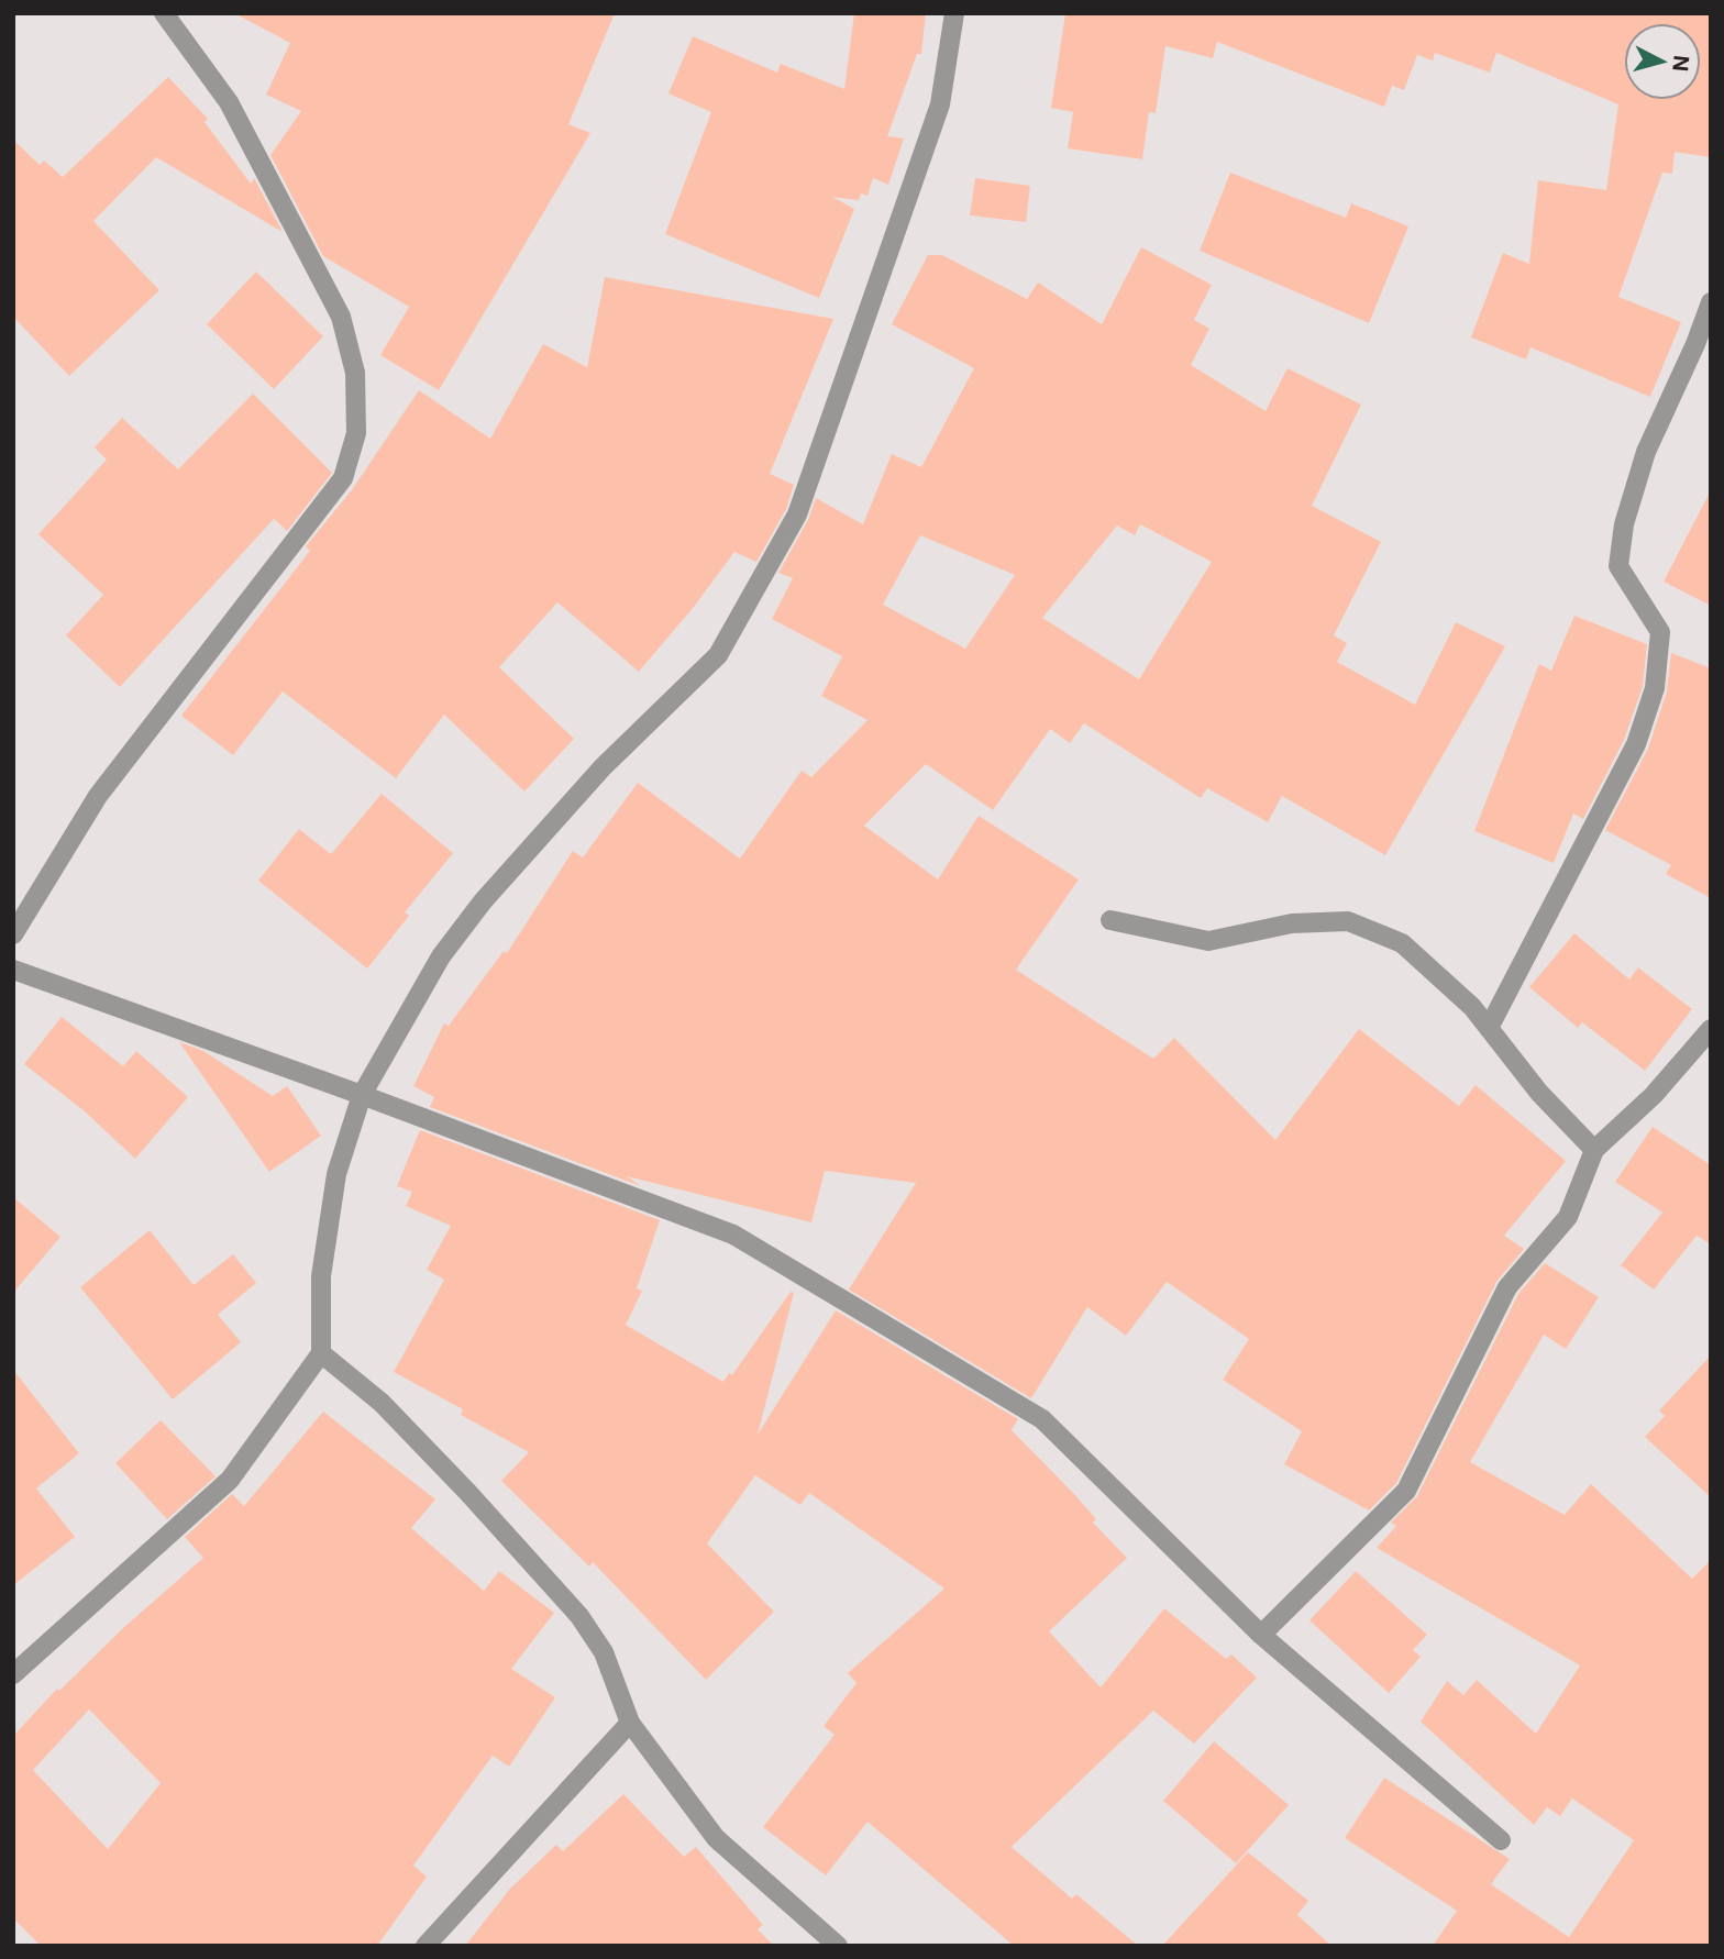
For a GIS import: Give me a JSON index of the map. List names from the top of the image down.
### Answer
{
  "north": "right"
}
